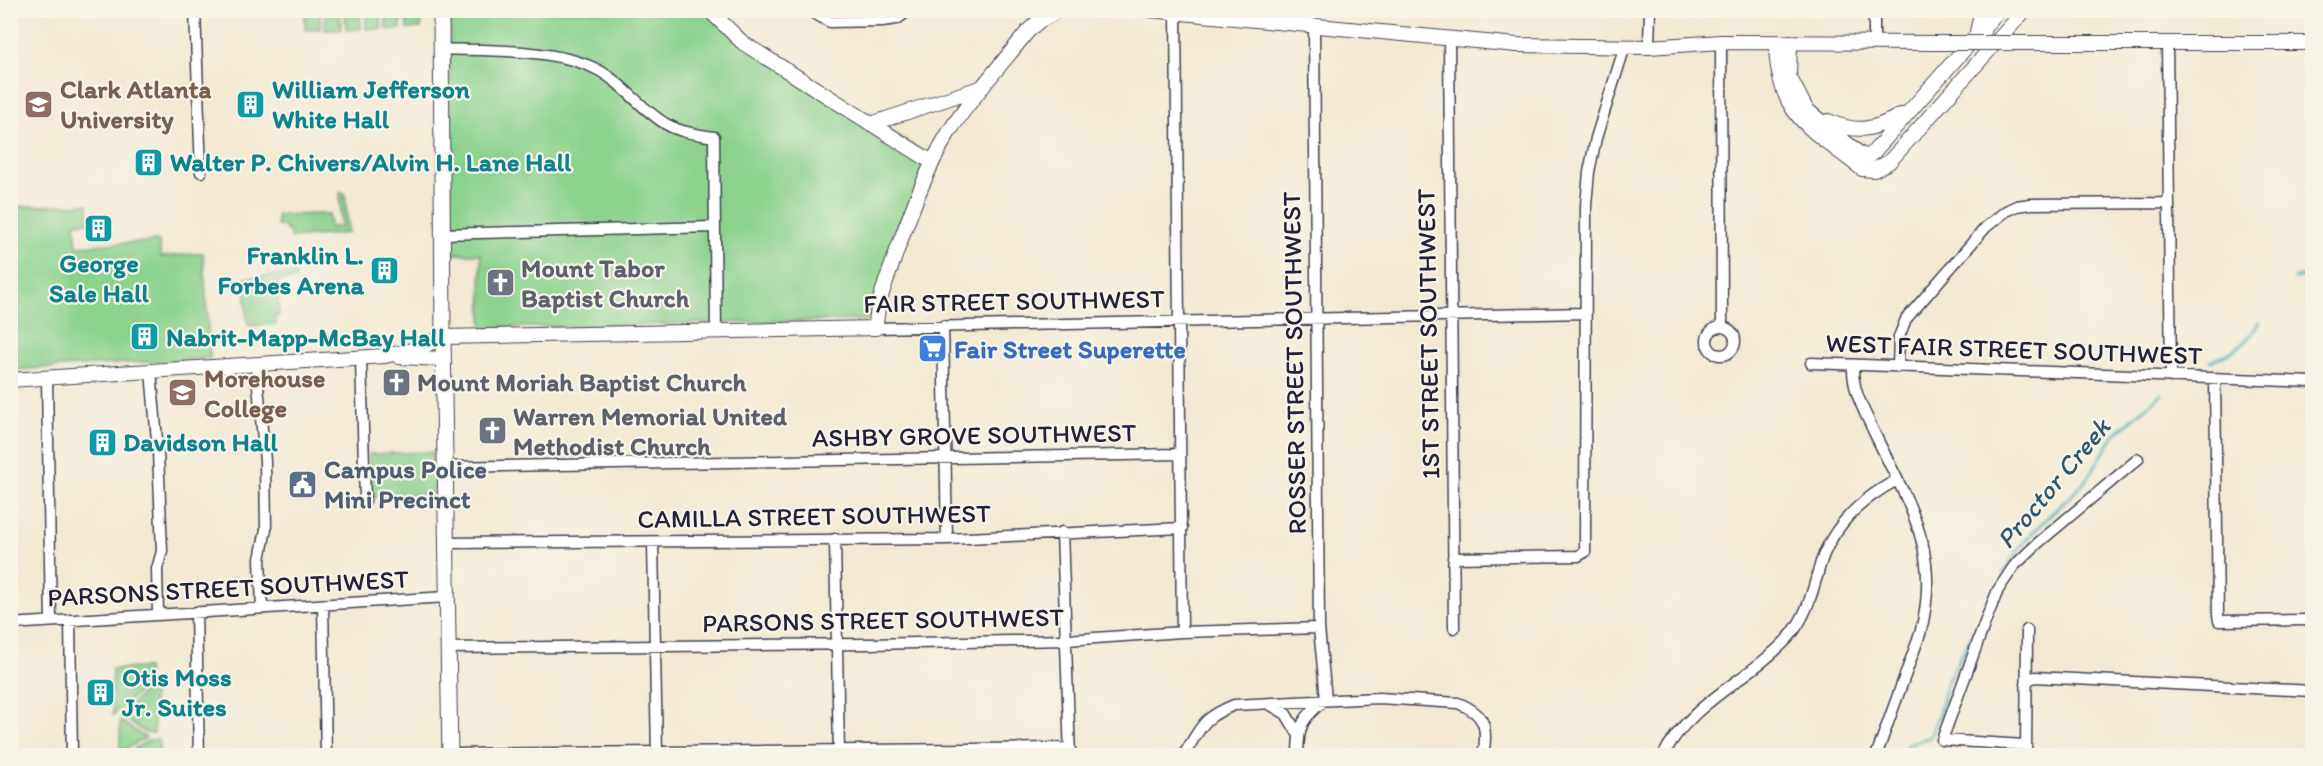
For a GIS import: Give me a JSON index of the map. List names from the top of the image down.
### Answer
{
  "streets": {
    "street": [
      "FAIR STREET SOUTHWEST",
      "1ST STREET SOUTHWEST",
      "WEST FAIR STREET SOUTHWEST",
      "ROSSER STREET SOUTHWEST",
      "ASHBY GROVE SOUTHWEST",
      "CAMILLA STREET SOUTHWEST",
      "PARSONS STREET SOUTHWEST"
    ]
  },
  "crossings": [
    ["FAIR STREET SOUTHWEST", "1ST STREET SOUTHWEST"],
    ["FAIR STREET SOUTHWEST", "ROSSER STREET SOUTHWEST"],
    ["ROSSER STREET SOUTHWEST", "PARSONS STREET SOUTHWEST"]
  ],
  "water": ["Proctor Creek"],
  "places": {
    "school or university": ["Clark Atlanta University", "Morehouse College"],
    "building": [
      "William Jefferson White Hall",
      "Walter P. Chivers/Alvin H. Lane Hall",
      "George Sale Hall",
      "Franklin L. Forbes Arena",
      "Nabrit-Mapp-McBay Hall",
      "Davidson Hall",
      "Otis Moss Jr. Suites"
    ],
    "church": ["Mount Tabor Baptist Church", "Mount Moriah Baptist Church", "Warren Memorial United Methodist Church"],
    "supermarket": ["Fair Street Superette"],
    "public building": ["Campus Police Mini Precinct"]
  }
}
